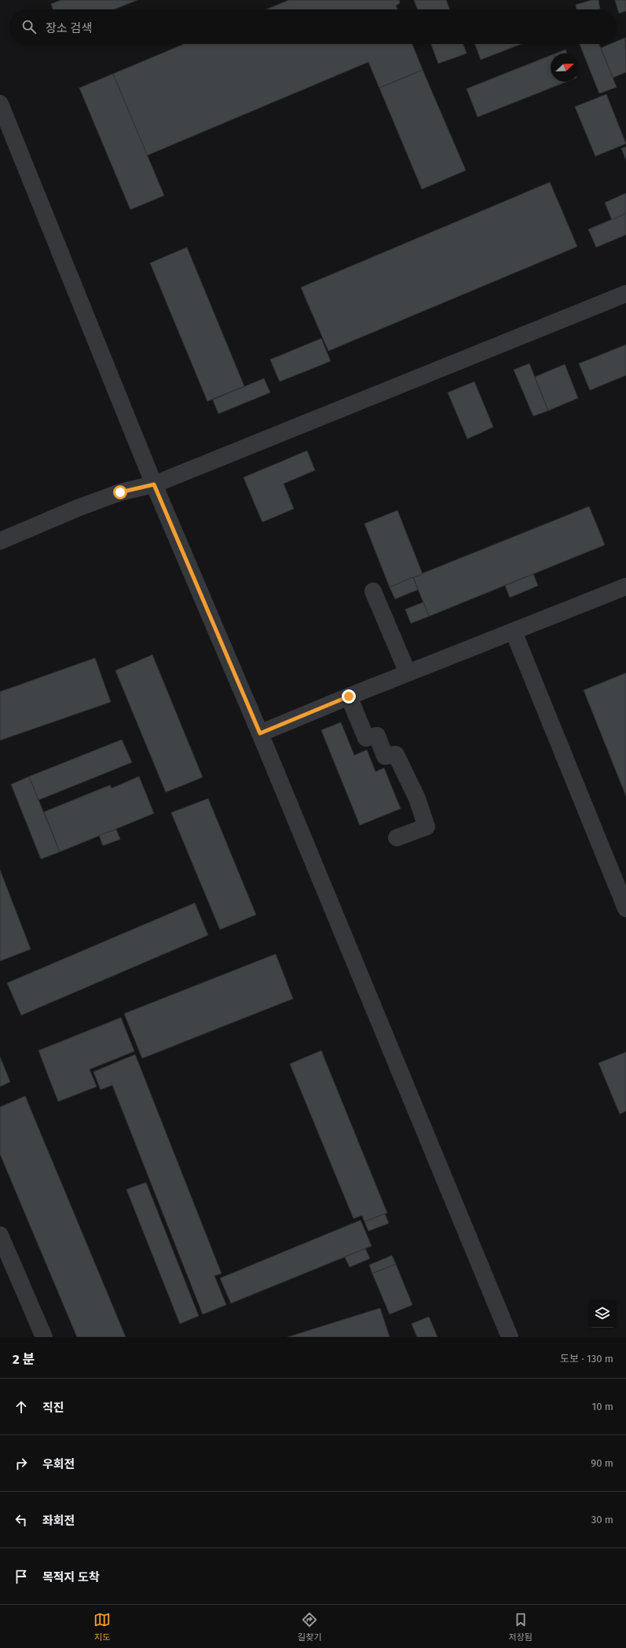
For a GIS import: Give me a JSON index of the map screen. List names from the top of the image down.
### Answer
{
  "north": "top right",
  "page": {
    "search": "장소 검색",
    "heading": ["2 분", "도보 · 130 m"],
    "list": [
      ["직진", "10 m"],
      ["우회전", "90 m"],
      ["좌회전", "30 m"],
      "목적지 도착"
    ],
    "nav": ["지도", "길찾기", "저장됨"]
  }
}
